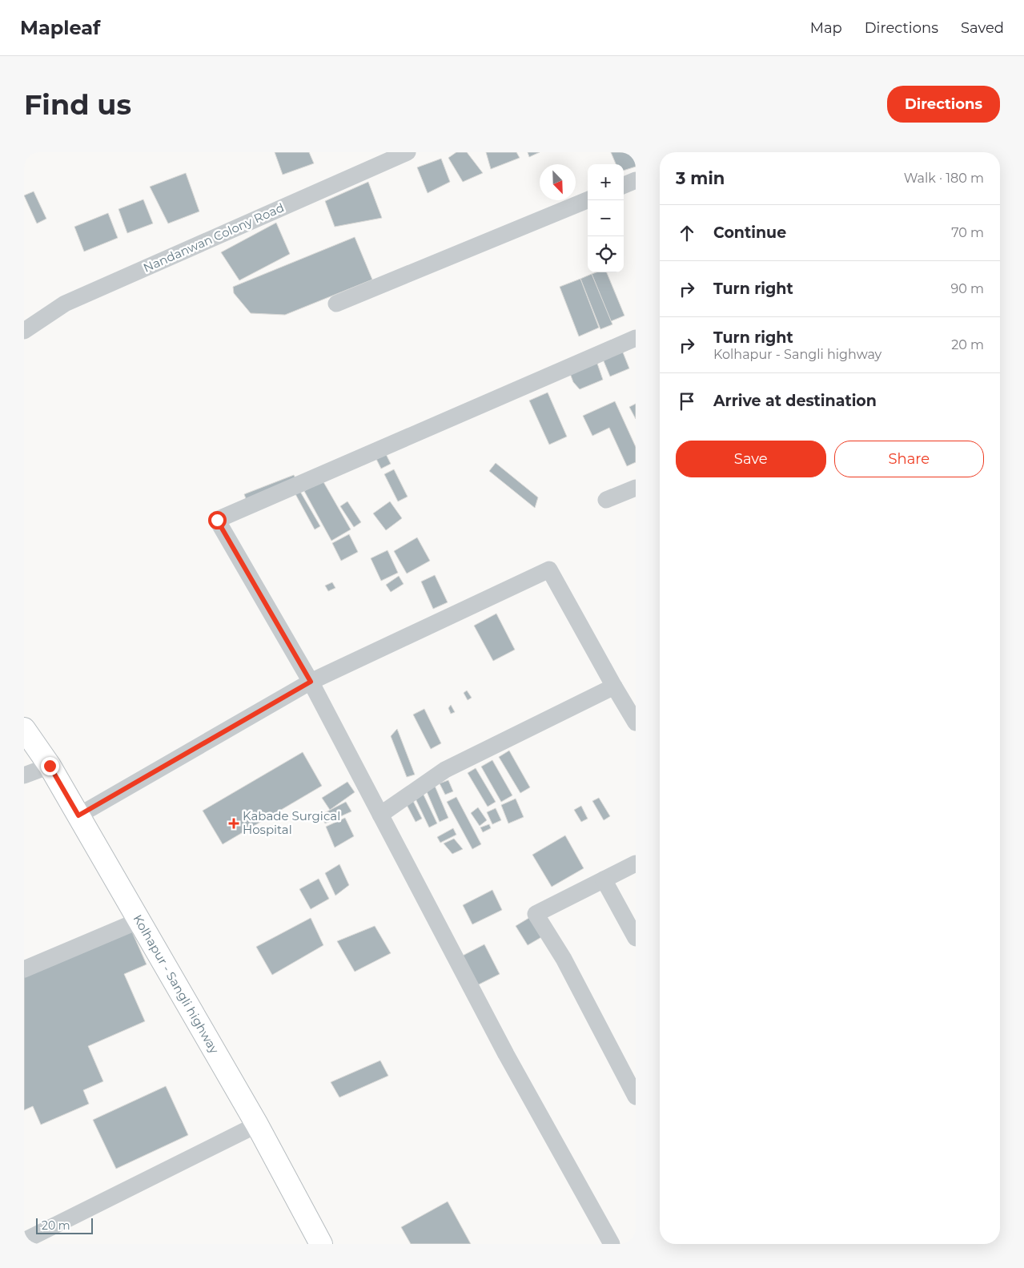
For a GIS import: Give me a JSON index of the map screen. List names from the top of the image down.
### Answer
{
  "streets": {
    "main road": ["Kolhapur - Sangli highway"],
    "street": ["Nandanwan Colony Road"]
  },
  "places": {
    "health": ["Kabade Surgical Hospital"]
  },
  "scale_bar": "20 m",
  "north": "bottom right",
  "page": {
    "header": "Mapleaf",
    "nav": ["Map", "Directions", "Saved"],
    "buttons": [
      "Directions",
      ["Save", "Share"]
    ],
    "title": "Find us",
    "heading": ["3 min", "Walk · 180 m"],
    "map_buttons": ["+", "−"],
    "list": [
      ["Continue", "70 m"],
      ["Turn right", "90 m"],
      ["Turn right", "Kolhapur - Sangli highway", "20 m"],
      "Arrive at destination"
    ],
    "scale": "20 m"
  }
}
